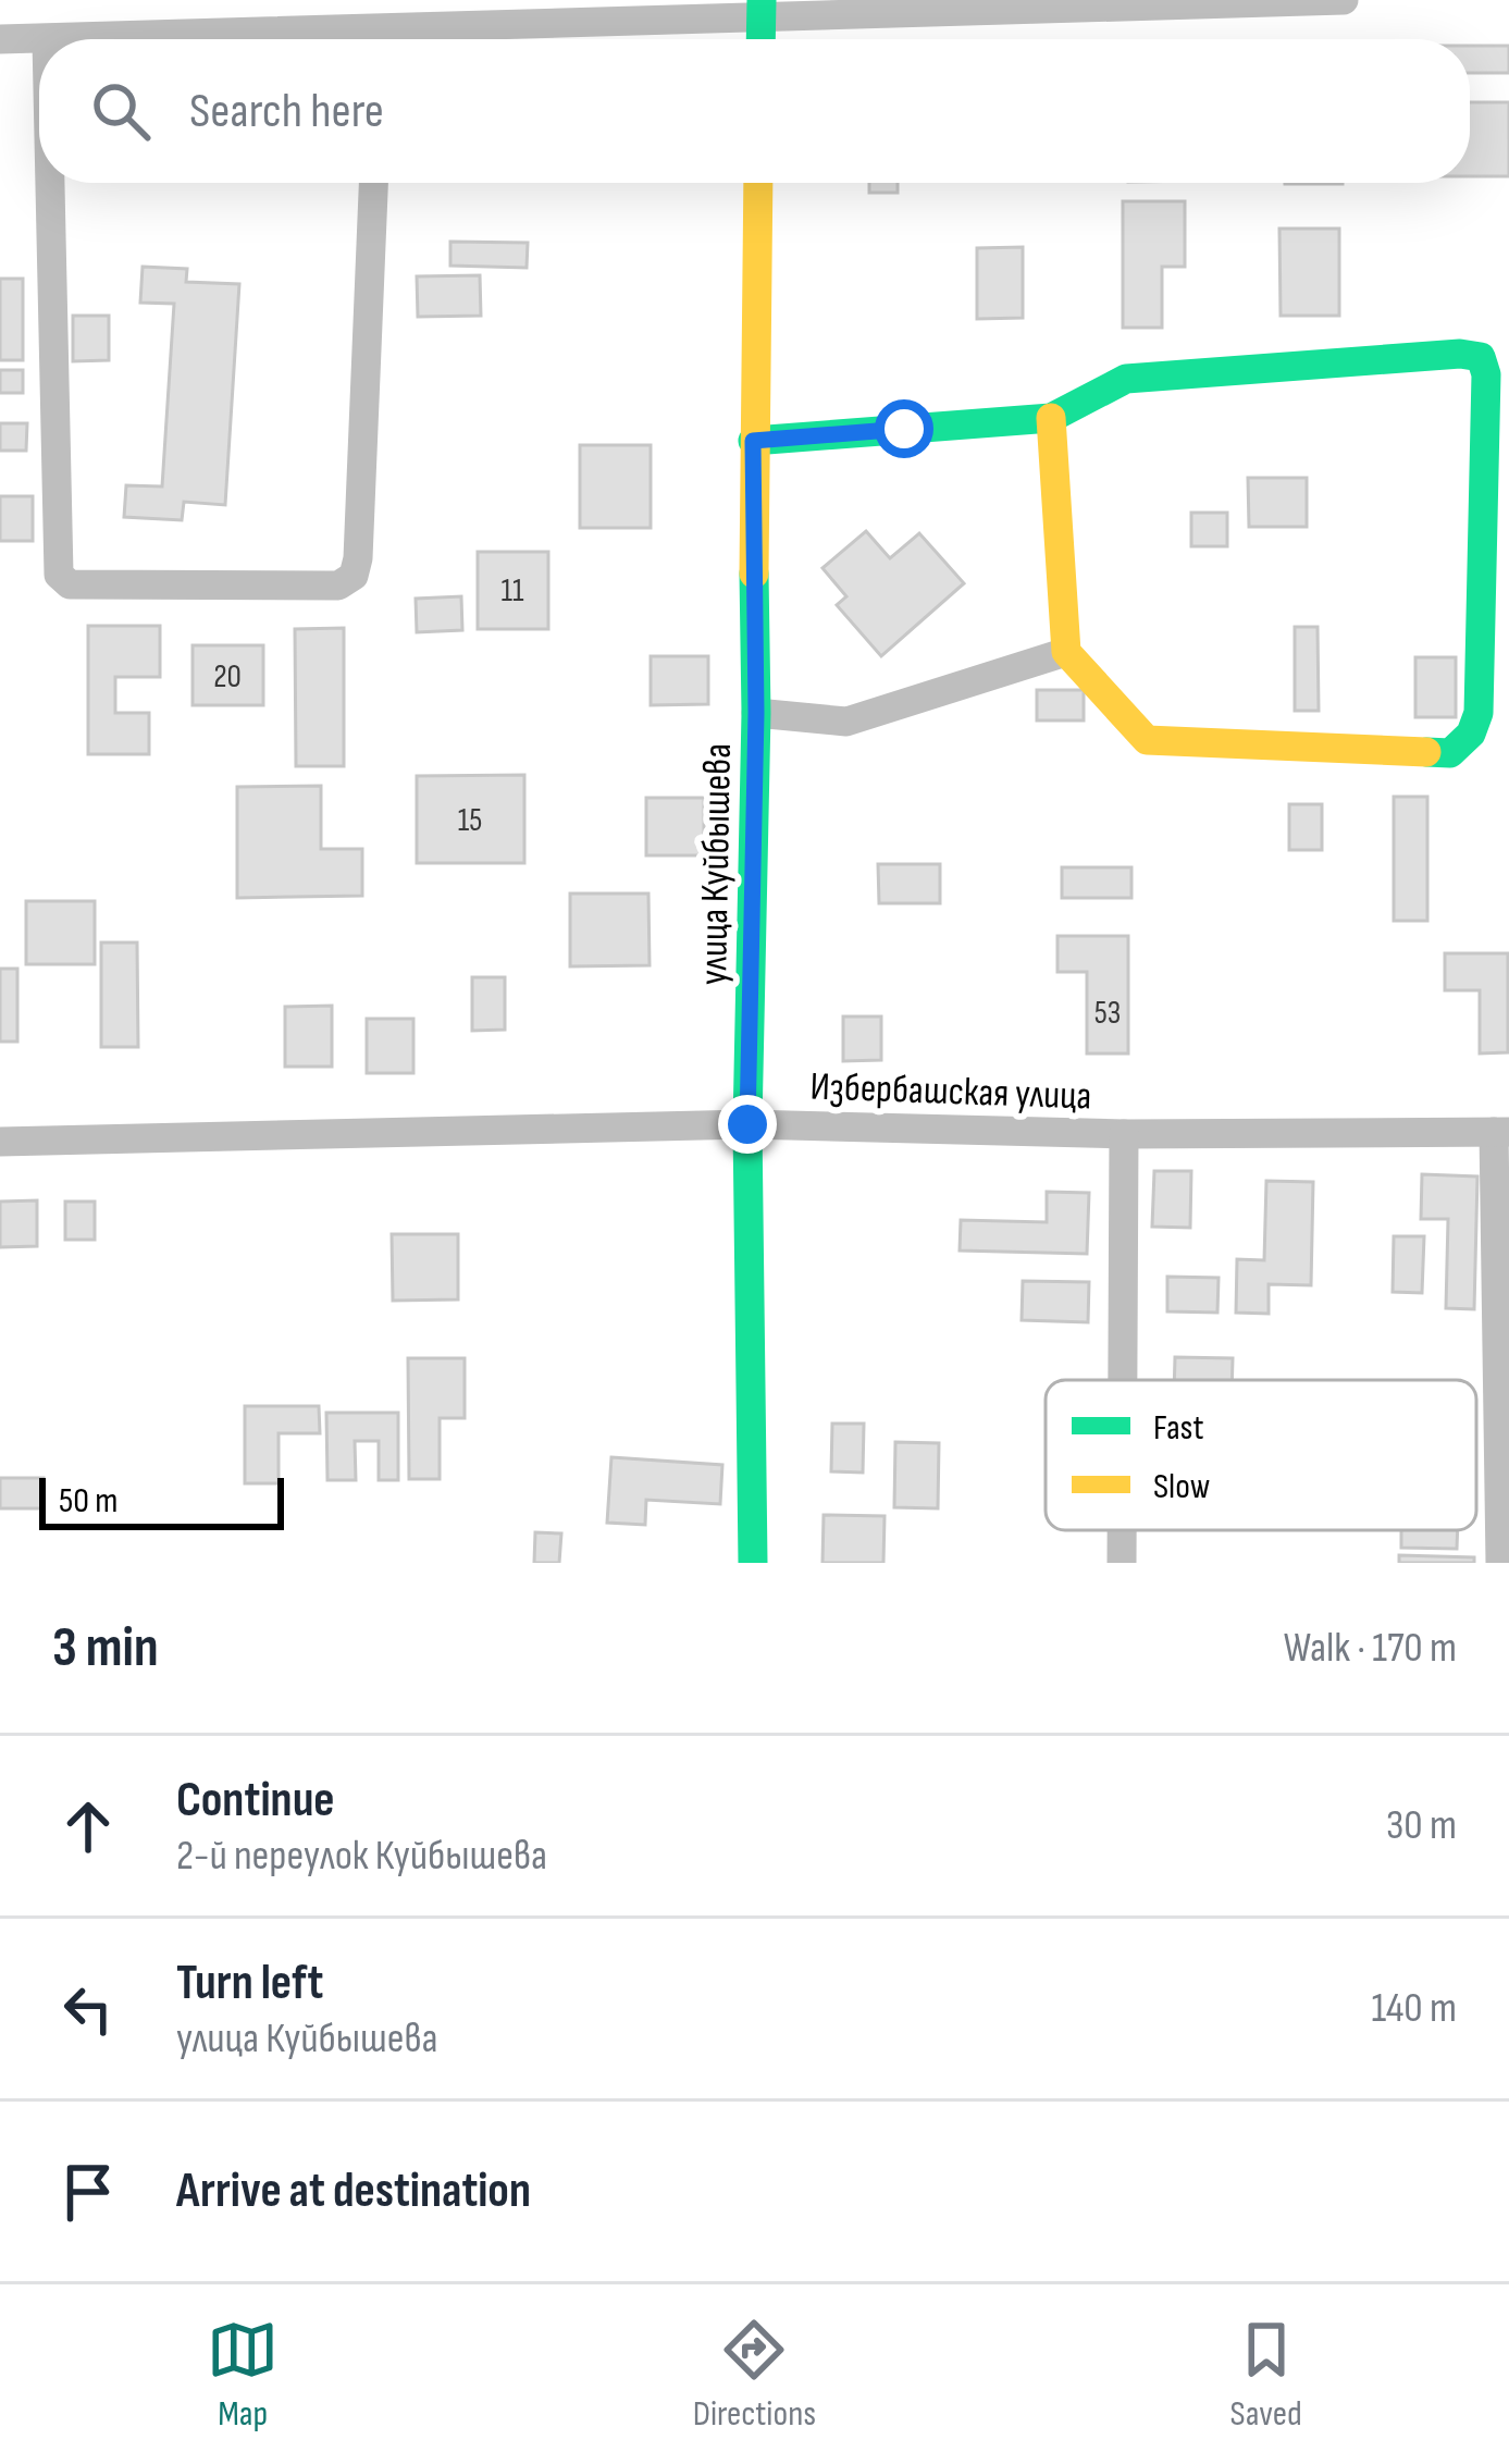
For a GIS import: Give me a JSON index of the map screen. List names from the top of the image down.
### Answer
{
  "streets": {
    "street": ["улица Куйбышева", "Избербашская улица"]
  },
  "crossings": [
    ["улица Куйбышева", "Избербашская улица"]
  ],
  "house_numbers": [
    "11",
    "20",
    "15",
    "53"
  ],
  "legend": ["Fast", "Slow"],
  "scale_bar": "50 m",
  "page": {
    "search": "Search here",
    "scale": "50 m",
    "heading": ["3 min", "Walk · 170 m"],
    "list": [
      ["Continue", "2-й переулок Куйбышева", "30 m"],
      ["Turn left", "улица Куйбышева", "140 m"],
      "Arrive at destination"
    ],
    "nav": ["Map", "Directions", "Saved"]
  }
}
